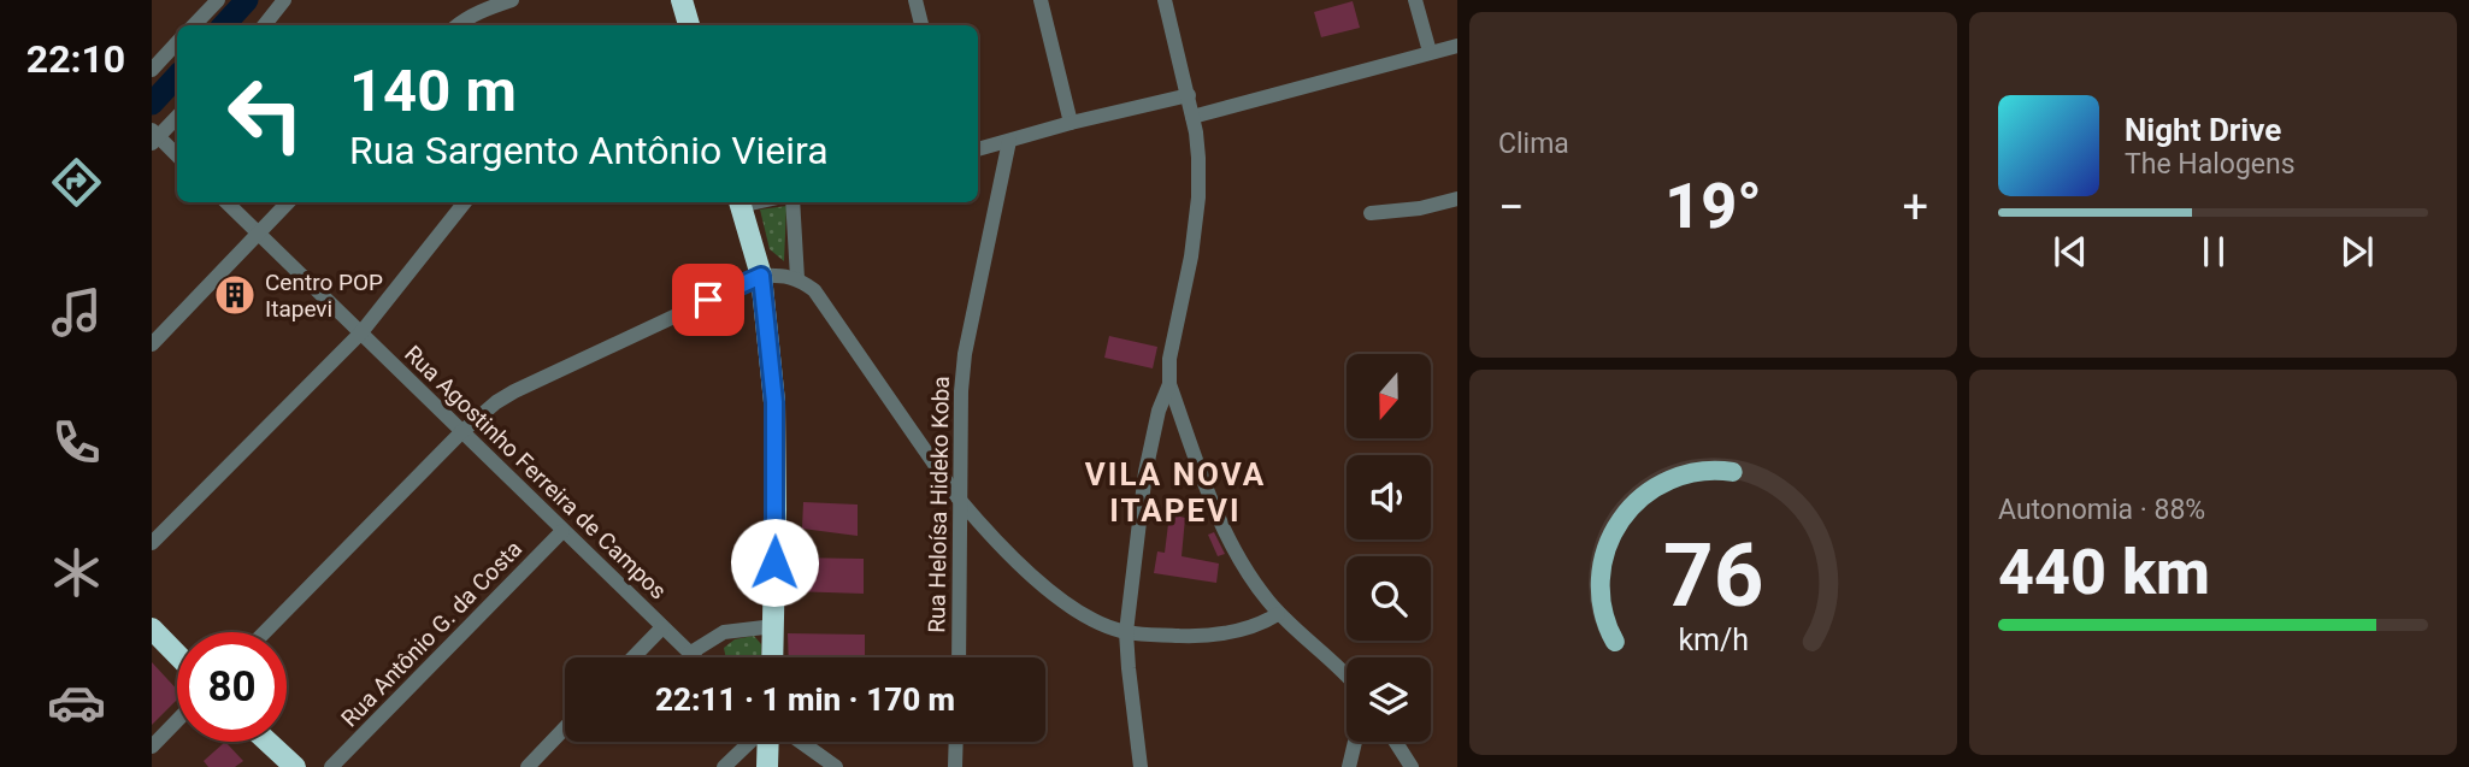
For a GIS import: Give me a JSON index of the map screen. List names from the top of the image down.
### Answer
{
  "streets": {
    "street": ["Rua Agostinho Ferreira de Campos", "Rua Heloísa Hideko Koba", "Rua Antônio G. da Costa"]
  },
  "crossings": [
    ["Rua Agostinho Ferreira de Campos", "Rua Antônio G. da Costa"]
  ],
  "districts": ["VILA NOVA ITAPEVI"],
  "places": {
    "building": ["Centro POP Itapevi"]
  },
  "north": "bottom",
  "page": {
    "tabs": "22:10",
    "tile": [
      "Clima",
      ["Autonomia · 88%", "440 km"]
    ],
    "turn": ["140 m", "Rua Sargento Antônio Vieira"],
    "song": ["Night Drive", "The Halogens"],
    "heat": ["−", "19°", "+"],
    "limit": "80",
    "trip": "22:11 · 1 min · 170 m",
    "gauge": ["76", "km/h"]
  }
}
